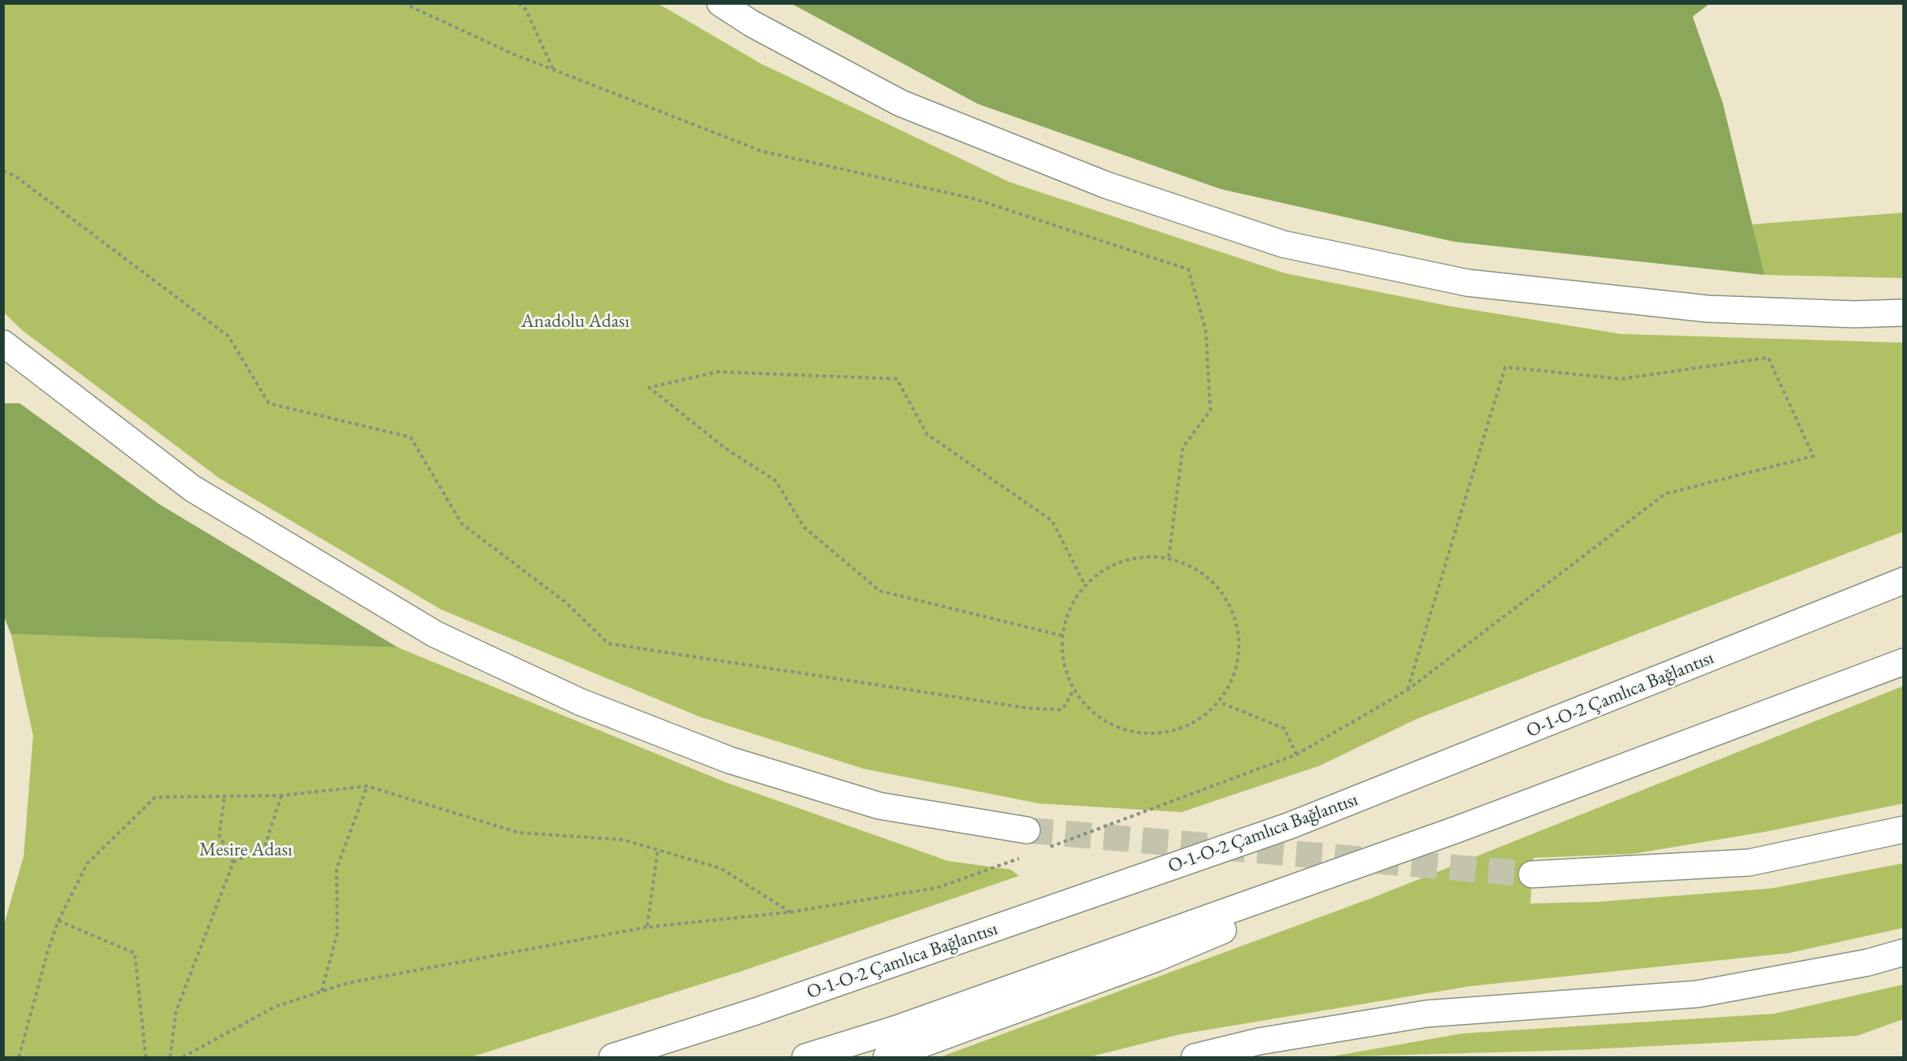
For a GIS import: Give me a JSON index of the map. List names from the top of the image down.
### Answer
{
  "streets": {
    "highway": ["O-1-O-2 Çamlıca Bağlantısı"]
  },
  "parks": ["Anadolu Adası", "Mesire Adası"]
}
